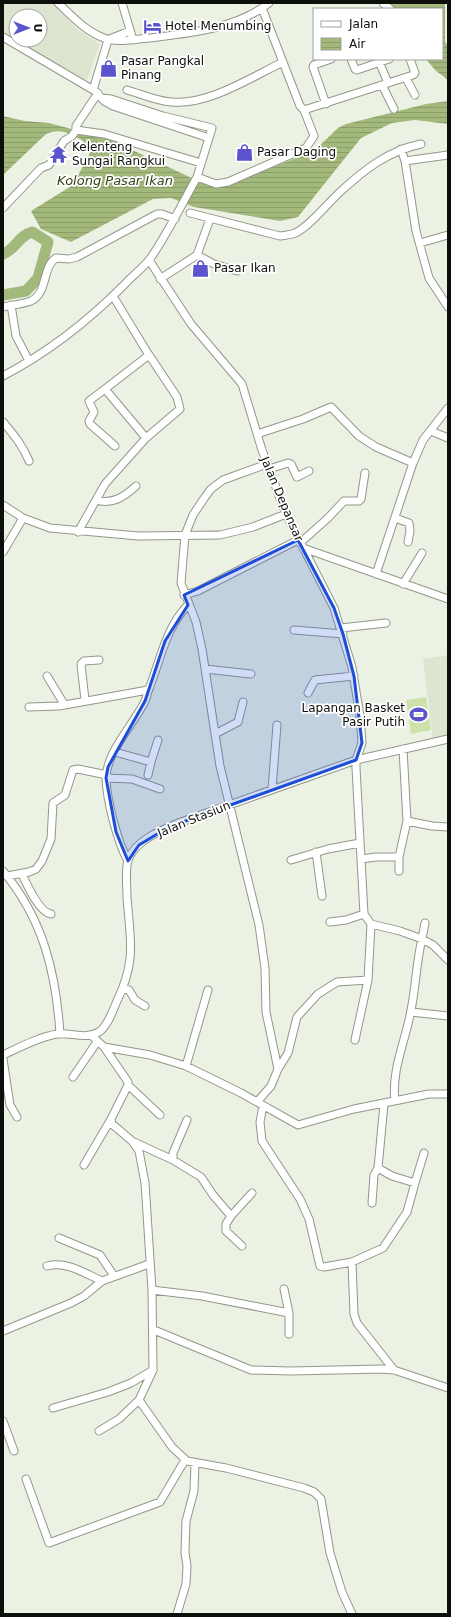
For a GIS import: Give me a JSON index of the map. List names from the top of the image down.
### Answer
{
  "streets": {
    "street": ["Jalan Depansar", "Jalan Stasiun"]
  },
  "crossings": [
    ["Jalan Depansar", "Jalan Stasiun"]
  ],
  "water": ["Kolong Pasar Ikan"],
  "places": {
    "hotel": ["Hotel Menumbing"],
    "shop": ["Pasar Pangkal Pinang", "Pasar Daging", "Pasar Ikan"],
    "temple": ["Kelenteng Sungai Rangkui"],
    "sports": ["Lapangan Basket Pasir Putih"]
  },
  "legend": ["Jalan", "Air"],
  "north": "right"
}
